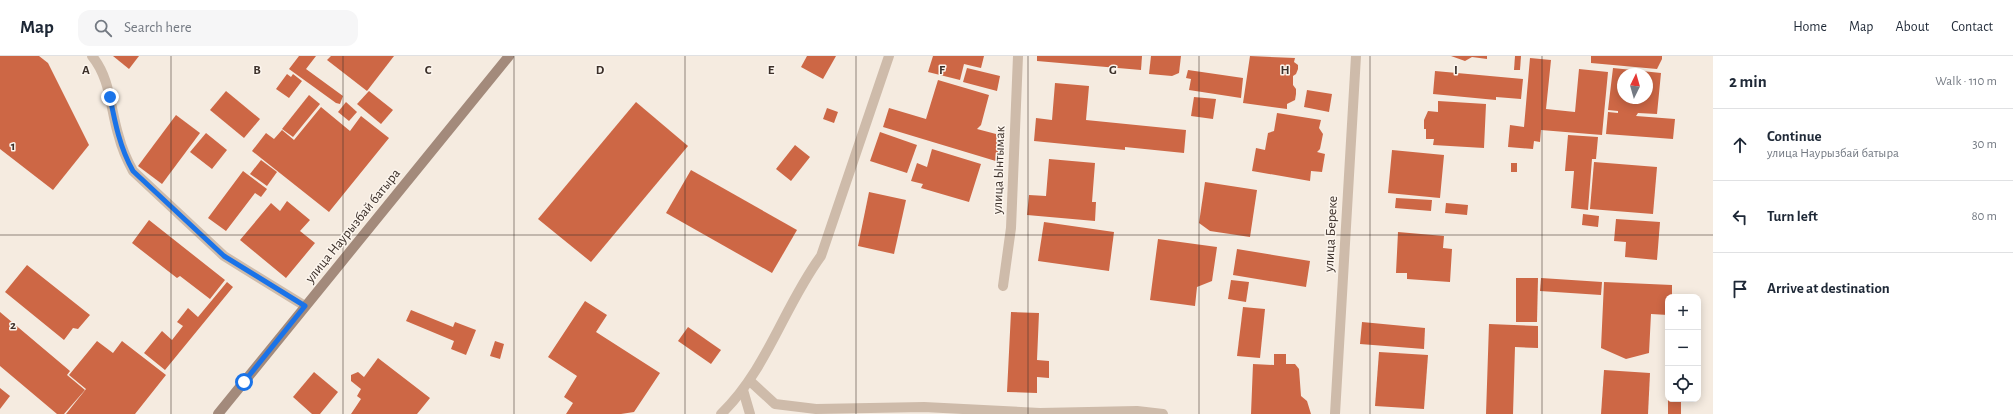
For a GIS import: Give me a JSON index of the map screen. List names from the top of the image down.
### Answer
{
  "streets": {
    "main road": ["улица Наурызбай батыра"],
    "street": ["улица Ынтымак", "улица Береке"]
  },
  "north": "top",
  "page": {
    "header": "Map",
    "search": "Search here",
    "nav": [
      "Home",
      "Map",
      "About",
      "Contact"
    ],
    "heading": ["2 min", "Walk · 110 m"],
    "list": [
      ["Continue", "улица Наурызбай батыра", "30 m"],
      ["Turn left", "80 m"],
      "Arrive at destination"
    ],
    "map_buttons": ["+", "−"]
  },
  "grid": {
    "columns": [
      "A",
      "B",
      "C",
      "D",
      "E",
      "F",
      "G",
      "H",
      "I"
    ],
    "rows": ["1", "2"]
  }
}
